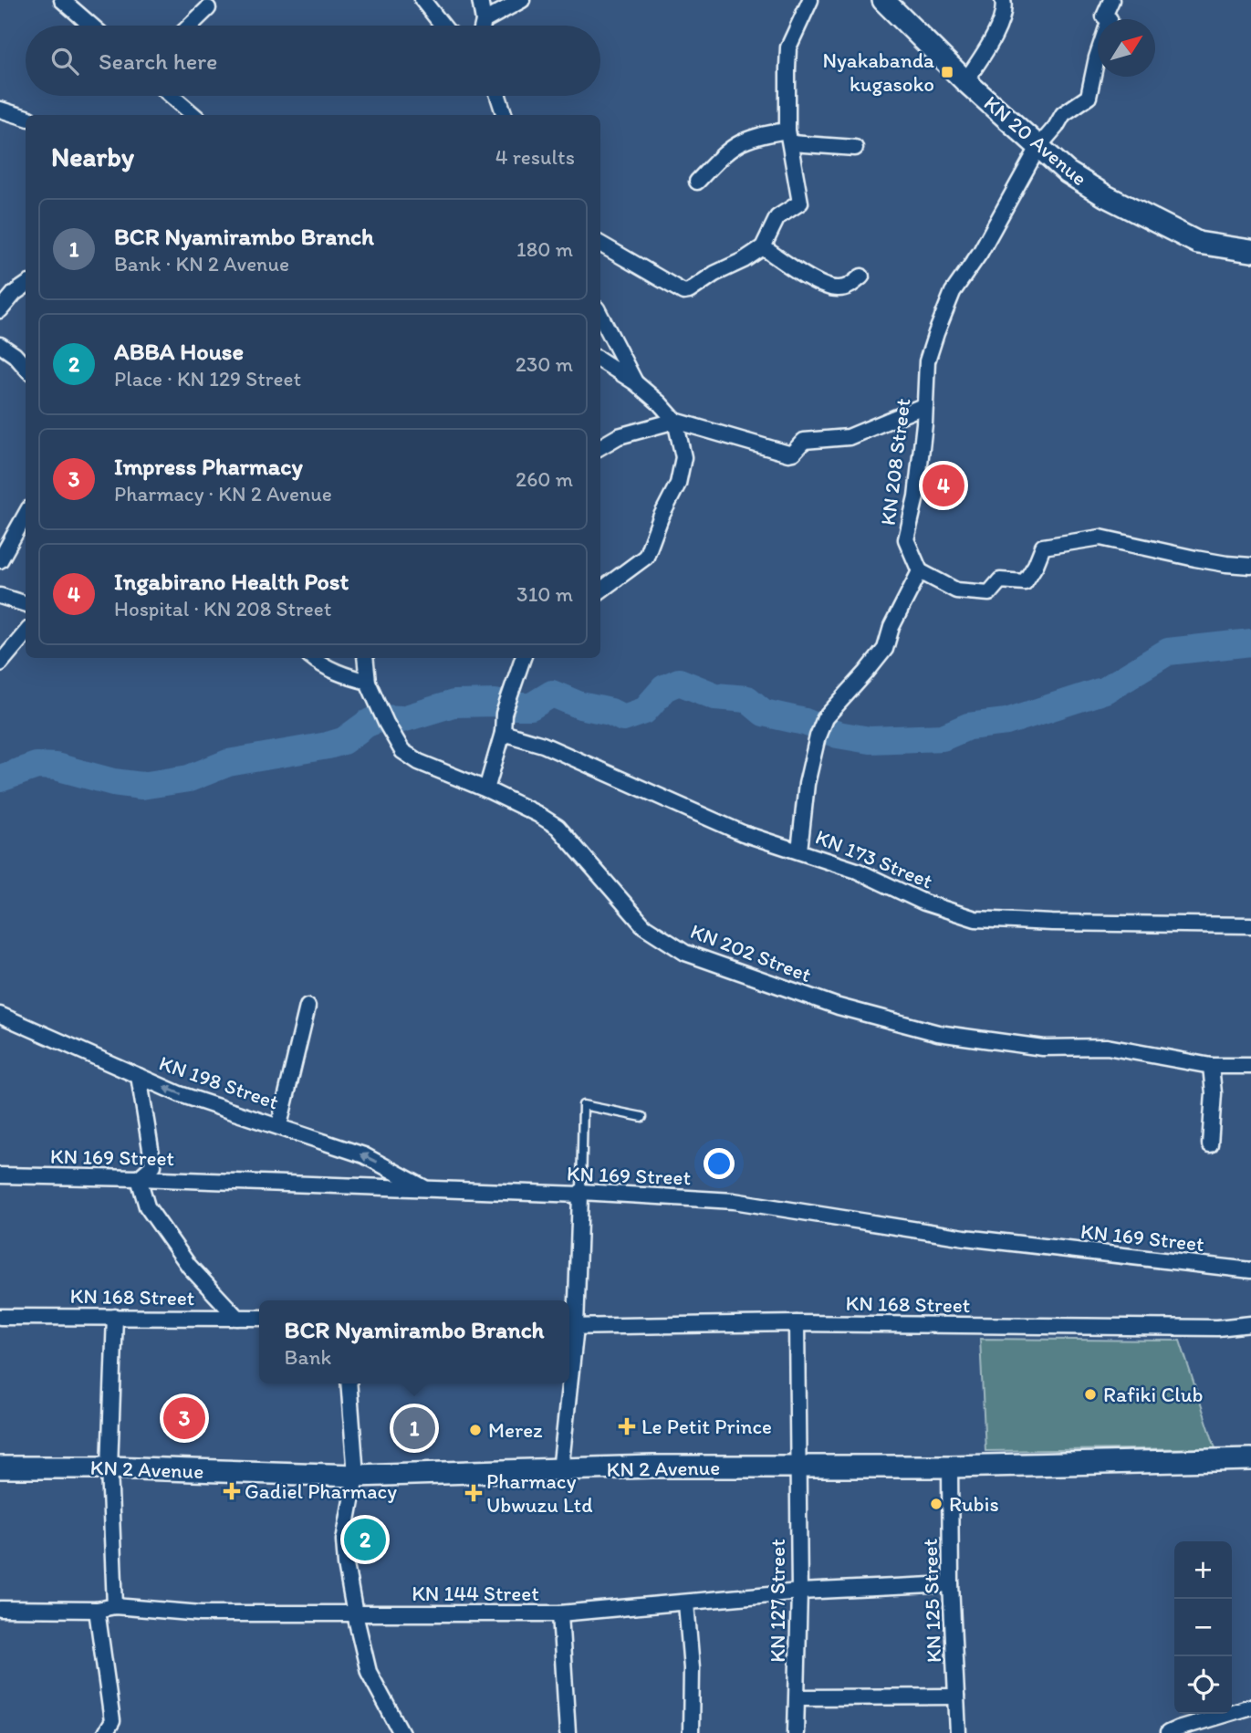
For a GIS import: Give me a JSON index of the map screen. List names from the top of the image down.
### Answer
{
  "streets": {
    "main road": ["KN 20 Avenue", "KN 2 Avenue"],
    "street": [
      "KN 208 Street",
      "KN 173 Street",
      "KN 202 Street",
      "KN 198 Street",
      "KN 169 Street",
      "KN 168 Street",
      "KN 144 Street",
      "KN 127 Street",
      "KN 125 Street"
    ]
  },
  "crossings": [
    ["KN 20 Avenue", "KN 208 Street"],
    ["KN 198 Street", "KN 169 Street"],
    ["KN 168 Street", "KN 127 Street"],
    ["KN 2 Avenue", "KN 127 Street"],
    ["KN 2 Avenue", "KN 125 Street"],
    ["KN 144 Street", "KN 127 Street"],
    ["KN 144 Street", "KN 125 Street"]
  ],
  "one_way": ["KN 198 Street"],
  "places": {
    "transit": ["Nyakabanda kugasoko"],
    "other": ["Rafiki Club", "Merez", "Rubis"],
    "health": ["Le Petit Prince", "Gadiel Pharmacy", "Pharmacy Ubwuzu Ltd"]
  },
  "north": "top right",
  "page": {
    "search": "Search here",
    "heading": ["Nearby", "4 results"],
    "list": [
      {
        "mark": "1",
        "name": "BCR Nyamirambo Branch",
        "note": "Bank · KN 2 Avenue",
        "value": "180 m"
      },
      {
        "mark": "2",
        "name": "ABBA House",
        "note": "Place · KN 129 Street",
        "value": "230 m"
      },
      {
        "mark": "3",
        "name": "Impress Pharmacy",
        "note": "Pharmacy · KN 2 Avenue",
        "value": "260 m"
      },
      {
        "mark": "4",
        "name": "Ingabirano Health Post",
        "note": "Hospital · KN 208 Street",
        "value": "310 m"
      }
    ],
    "pins": [
      "4",
      "3",
      "1",
      "2"
    ],
    "popup": ["BCR Nyamirambo Branch", "Bank"],
    "map_buttons": ["+", "−"]
  }
}
